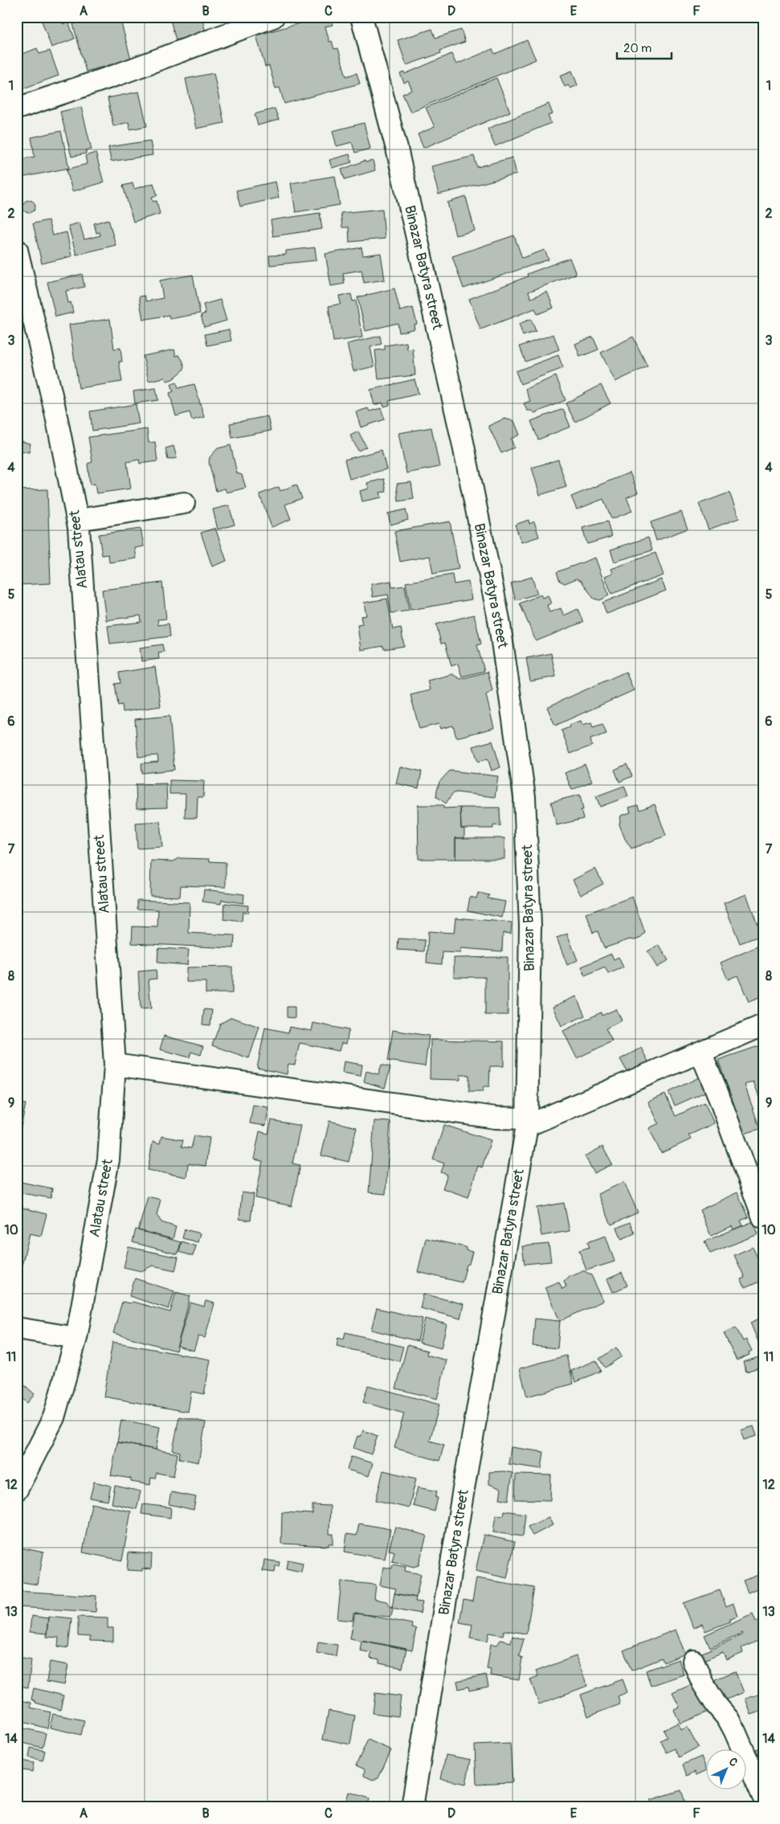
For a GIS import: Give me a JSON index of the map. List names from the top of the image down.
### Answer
{
  "streets": {
    "street": ["Binazar Batyra street", "Alatau street"]
  },
  "scale_bar": "20 m",
  "north": "top right",
  "grid": {
    "columns": [
      "A",
      "B",
      "C",
      "D",
      "E",
      "F"
    ],
    "rows": [
      "1",
      "2",
      "3",
      "4",
      "5",
      "6",
      "7",
      "8",
      "9",
      "10",
      "11",
      "12",
      "13",
      "14"
    ]
  }
}
